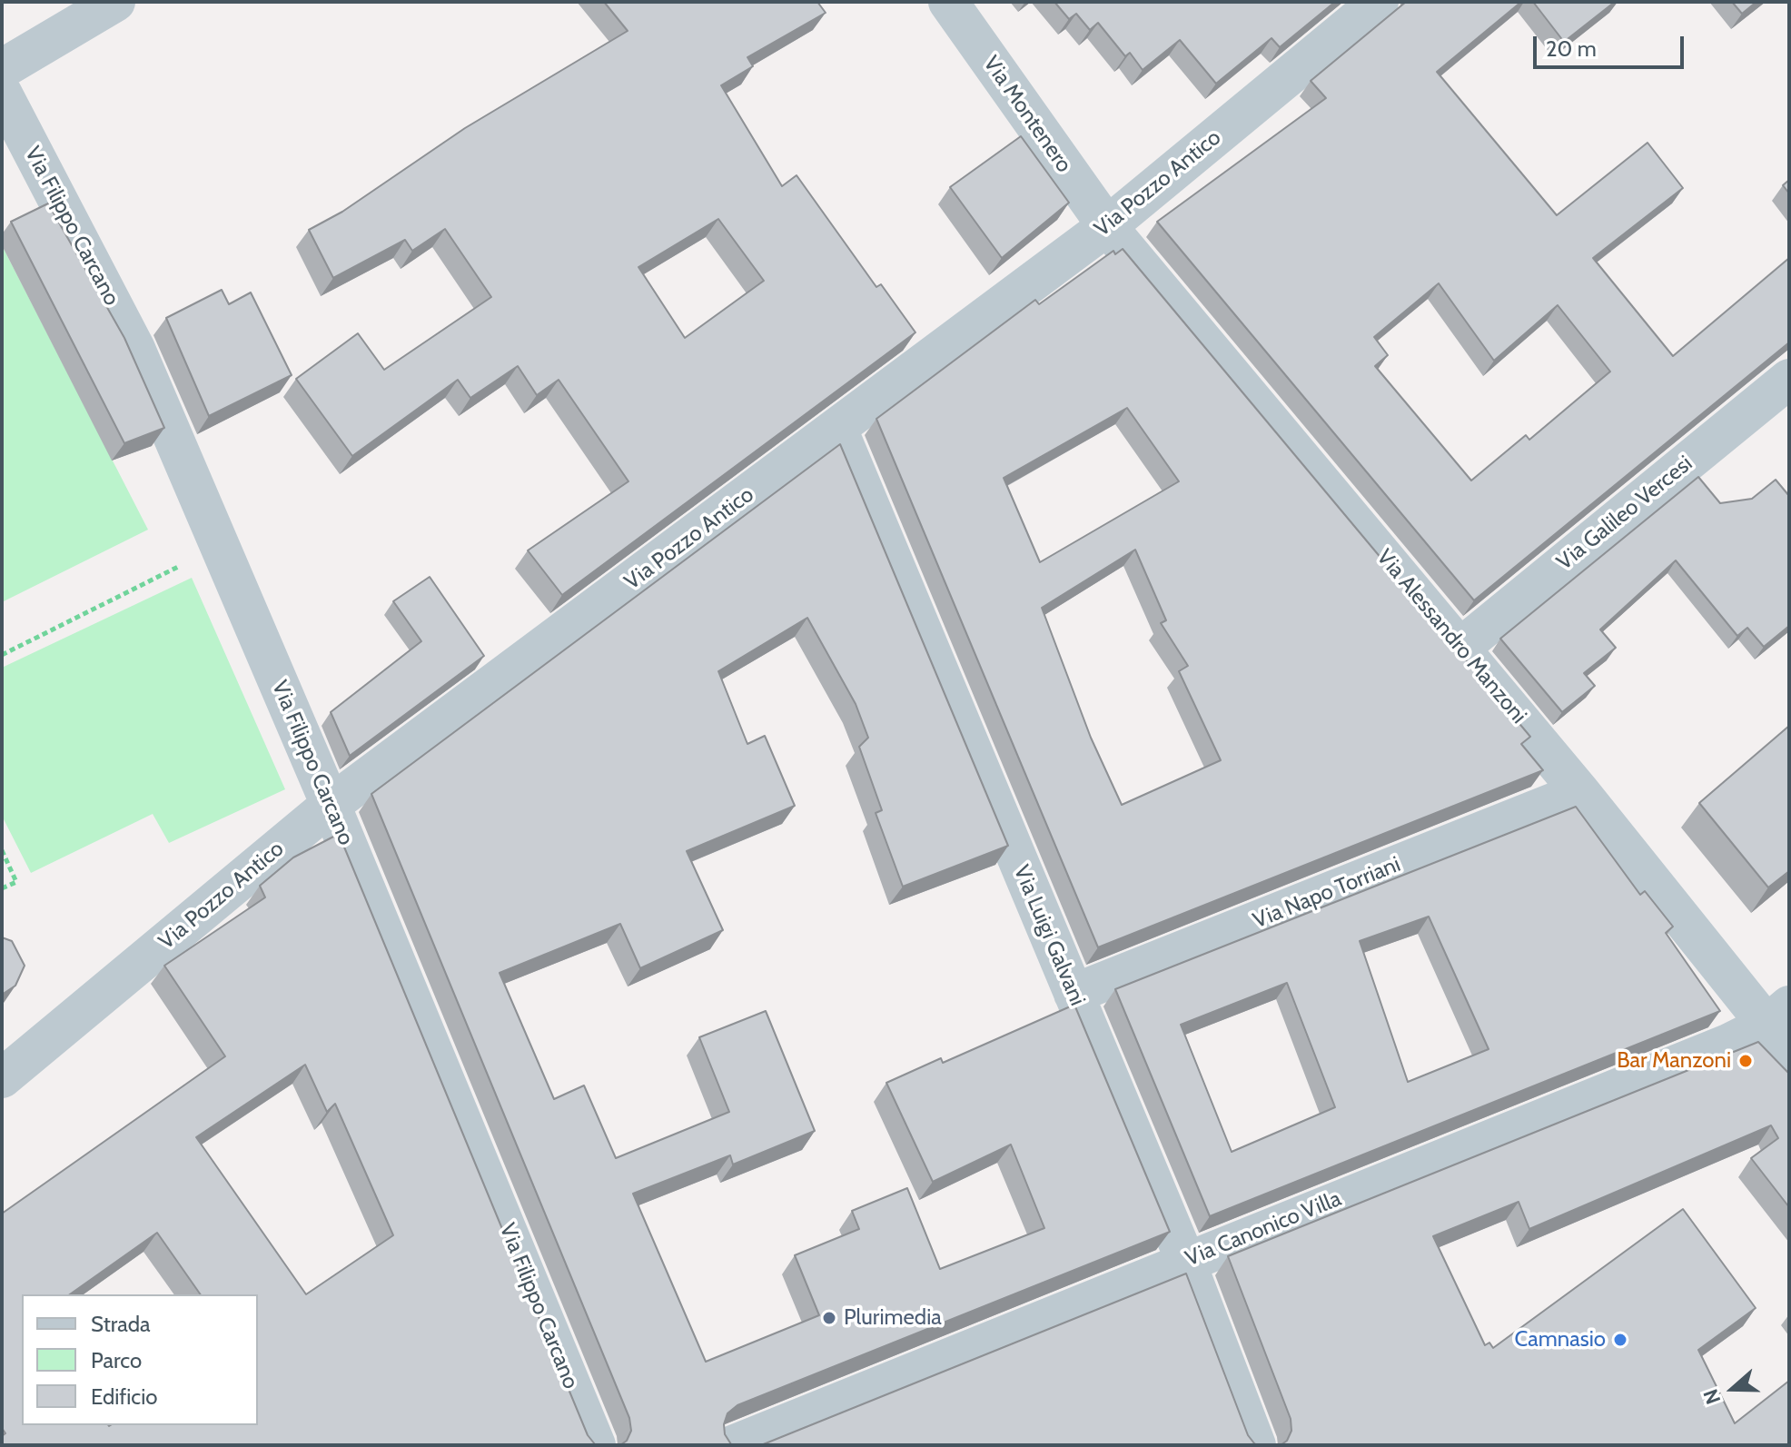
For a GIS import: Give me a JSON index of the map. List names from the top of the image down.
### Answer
{
  "streets": {
    "street": [
      "Via Montenero",
      "Via Pozzo Antico",
      "Via Filippo Carcano",
      "Via Galileo Vercesi",
      "Via Alessandro Manzoni",
      "Via Napo Torriani",
      "Via Luigi Galvani",
      "Via Canonico Villa"
    ]
  },
  "crossings": [
    ["Via Montenero", "Via Pozzo Antico"],
    ["Via Montenero", "Via Alessandro Manzoni"],
    ["Via Pozzo Antico", "Via Filippo Carcano"],
    ["Via Pozzo Antico", "Via Alessandro Manzoni"],
    ["Via Pozzo Antico", "Via Luigi Galvani"],
    ["Via Galileo Vercesi", "Via Alessandro Manzoni"],
    ["Via Alessandro Manzoni", "Via Napo Torriani"],
    ["Via Alessandro Manzoni", "Via Canonico Villa"],
    ["Via Napo Torriani", "Via Luigi Galvani"],
    ["Via Luigi Galvani", "Via Canonico Villa"]
  ],
  "places": ["Bar Manzoni", "Plurimedia", "Camnasio"],
  "legend": ["Strada", "Parco", "Edificio"],
  "scale_bar": "20 m",
  "north": "left"
}
